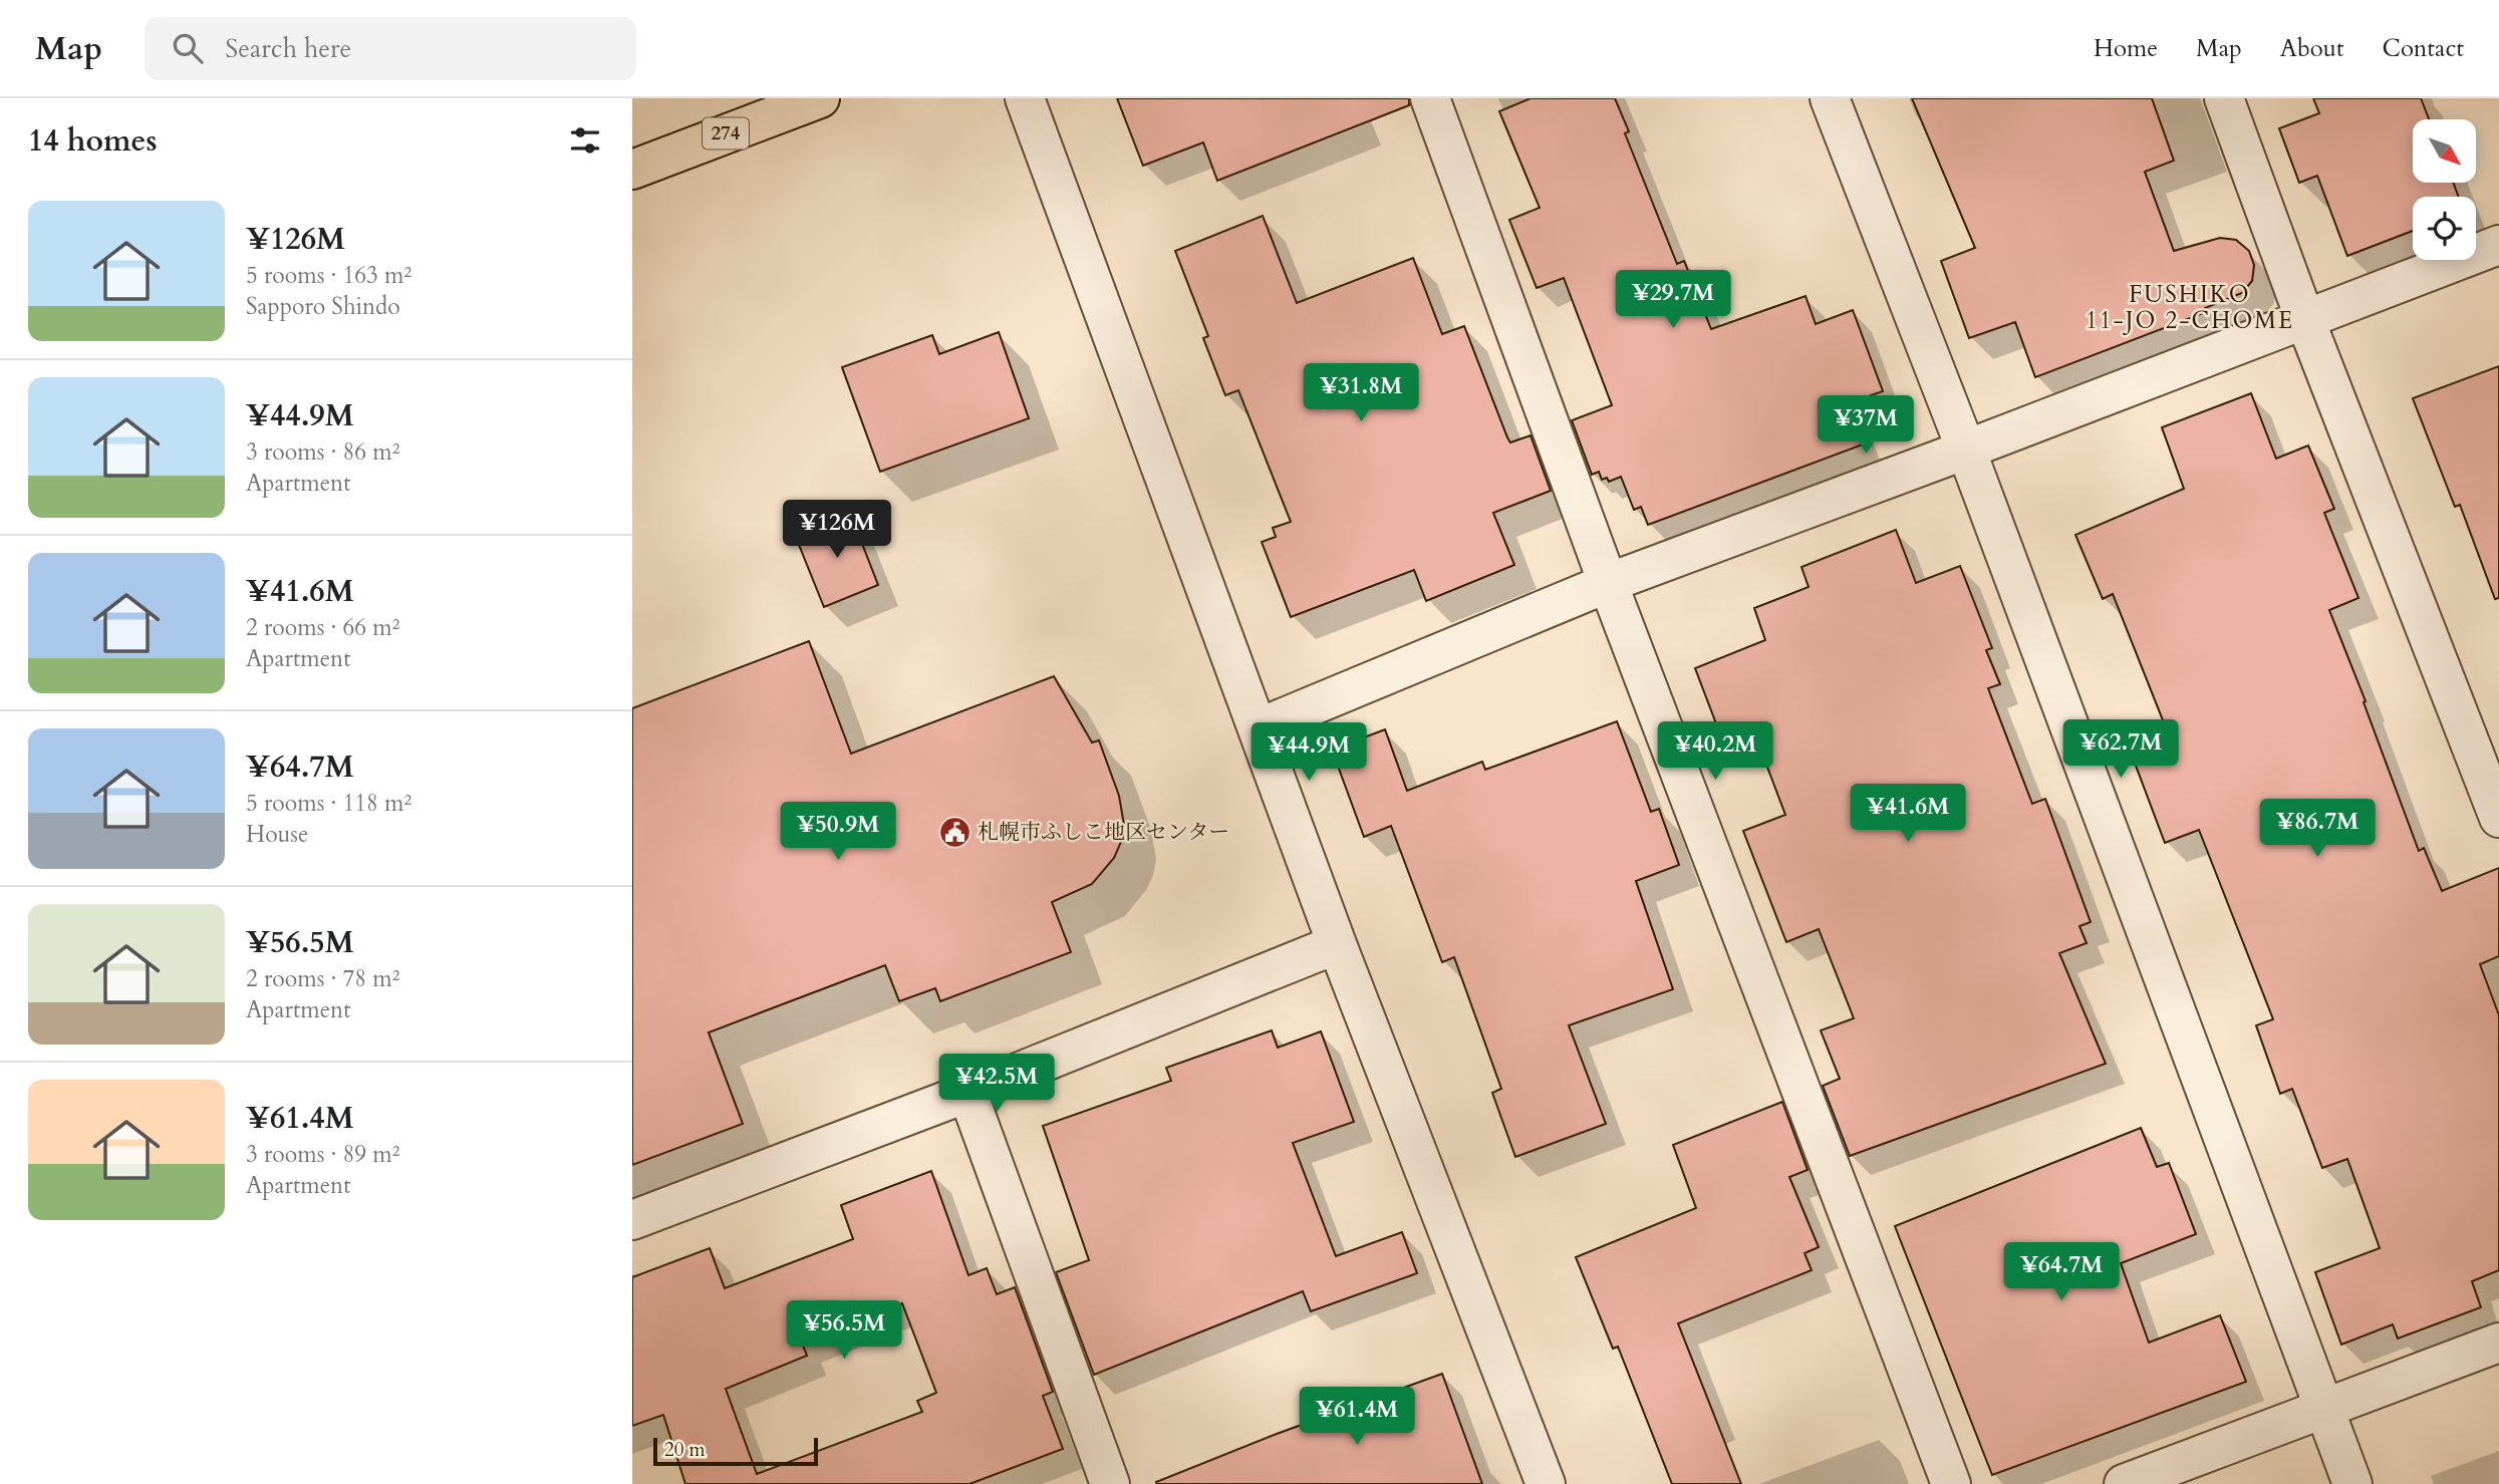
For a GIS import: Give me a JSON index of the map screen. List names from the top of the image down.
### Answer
{
  "streets": {
    "highway": ["274"]
  },
  "districts": ["FUSHIKO 11-JO 2-CHOME"],
  "places": {
    "public building": ["札幌市ふしこ地区センター"]
  },
  "scale_bar": "20 m",
  "north": "bottom right",
  "page": {
    "header": "Map",
    "search": "Search here",
    "nav": [
      "Home",
      "Map",
      "About",
      "Contact"
    ],
    "heading": "14 homes",
    "list": [
      {
        "name": "¥126M",
        "note": "5 rooms · 163 m² · Sapporo Shindo"
      },
      {
        "name": "¥44.9M",
        "note": "3 rooms · 86 m² · Apartment"
      },
      {
        "name": "¥41.6M",
        "note": "2 rooms · 66 m² · Apartment"
      },
      {
        "name": "¥64.7M",
        "note": "5 rooms · 118 m² · House"
      },
      {
        "name": "¥56.5M",
        "note": "2 rooms · 78 m² · Apartment"
      },
      {
        "name": "¥61.4M",
        "note": "3 rooms · 89 m² · Apartment"
      }
    ],
    "price": [
      "¥29.7M",
      "¥31.8M",
      "¥37M",
      "¥126M",
      "¥62.7M",
      "¥40.2M",
      "¥44.9M",
      "¥41.6M",
      "¥86.7M",
      "¥50.9M",
      "¥42.5M",
      "¥64.7M",
      "¥56.5M",
      "¥61.4M"
    ],
    "scale": "20 m"
  }
}
